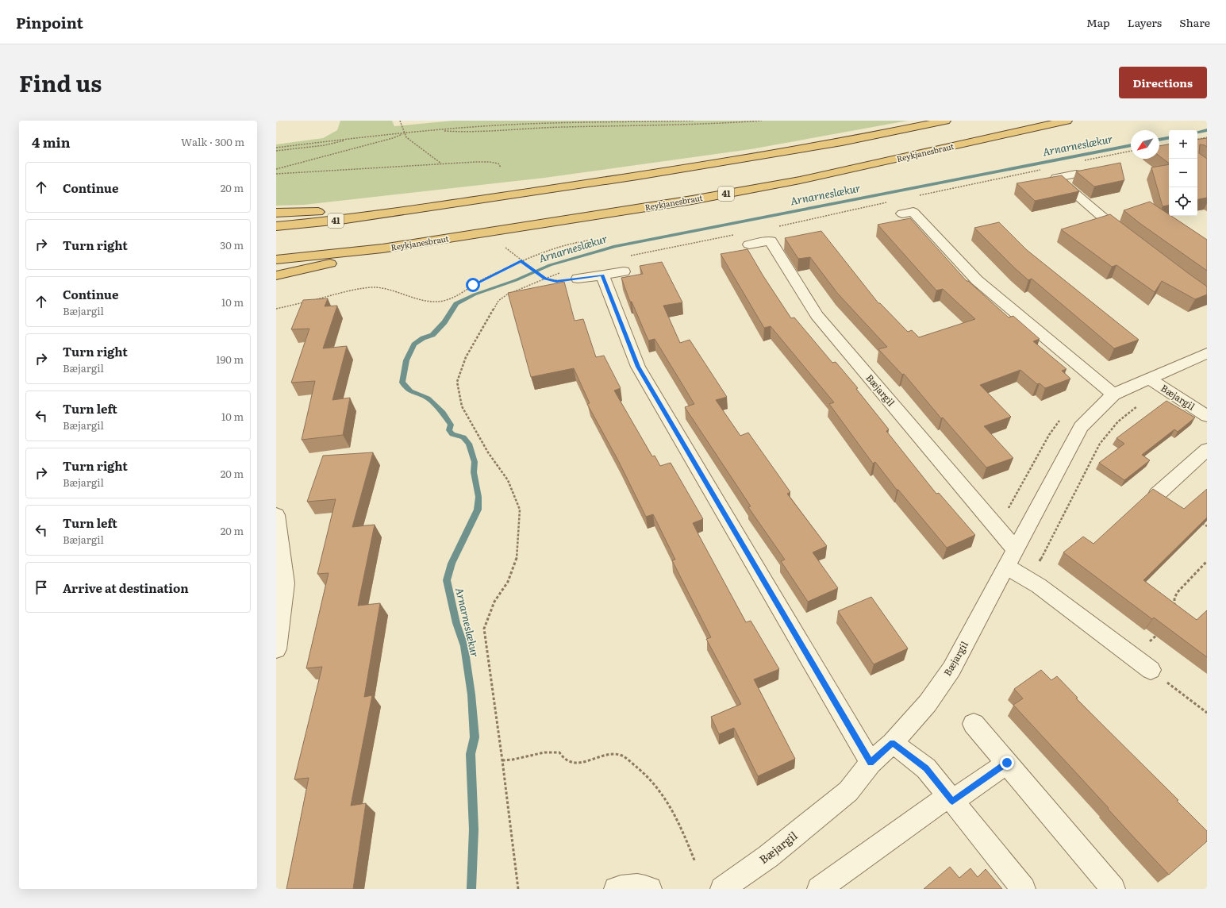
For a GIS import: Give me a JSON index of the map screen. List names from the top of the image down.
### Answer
{
  "streets": {
    "highway": ["Reykjanesbraut", "41"],
    "street": ["Bæjargil"]
  },
  "water": ["Arnarneslækur"],
  "north": "bottom left",
  "page": {
    "header": "Pinpoint",
    "nav": ["Map", "Layers", "Share"],
    "title": "Find us",
    "buttons": "Directions",
    "heading": ["4 min", "Walk · 300 m"],
    "map_buttons": ["+", "−"],
    "list": [
      ["Continue", "20 m"],
      ["Turn right", "30 m"],
      ["Continue", "Bæjargil", "10 m"],
      ["Turn right", "Bæjargil", "190 m"],
      ["Turn left", "Bæjargil", "10 m"],
      ["Turn right", "Bæjargil", "20 m"],
      ["Turn left", "Bæjargil", "20 m"],
      "Arrive at destination"
    ]
  }
}
